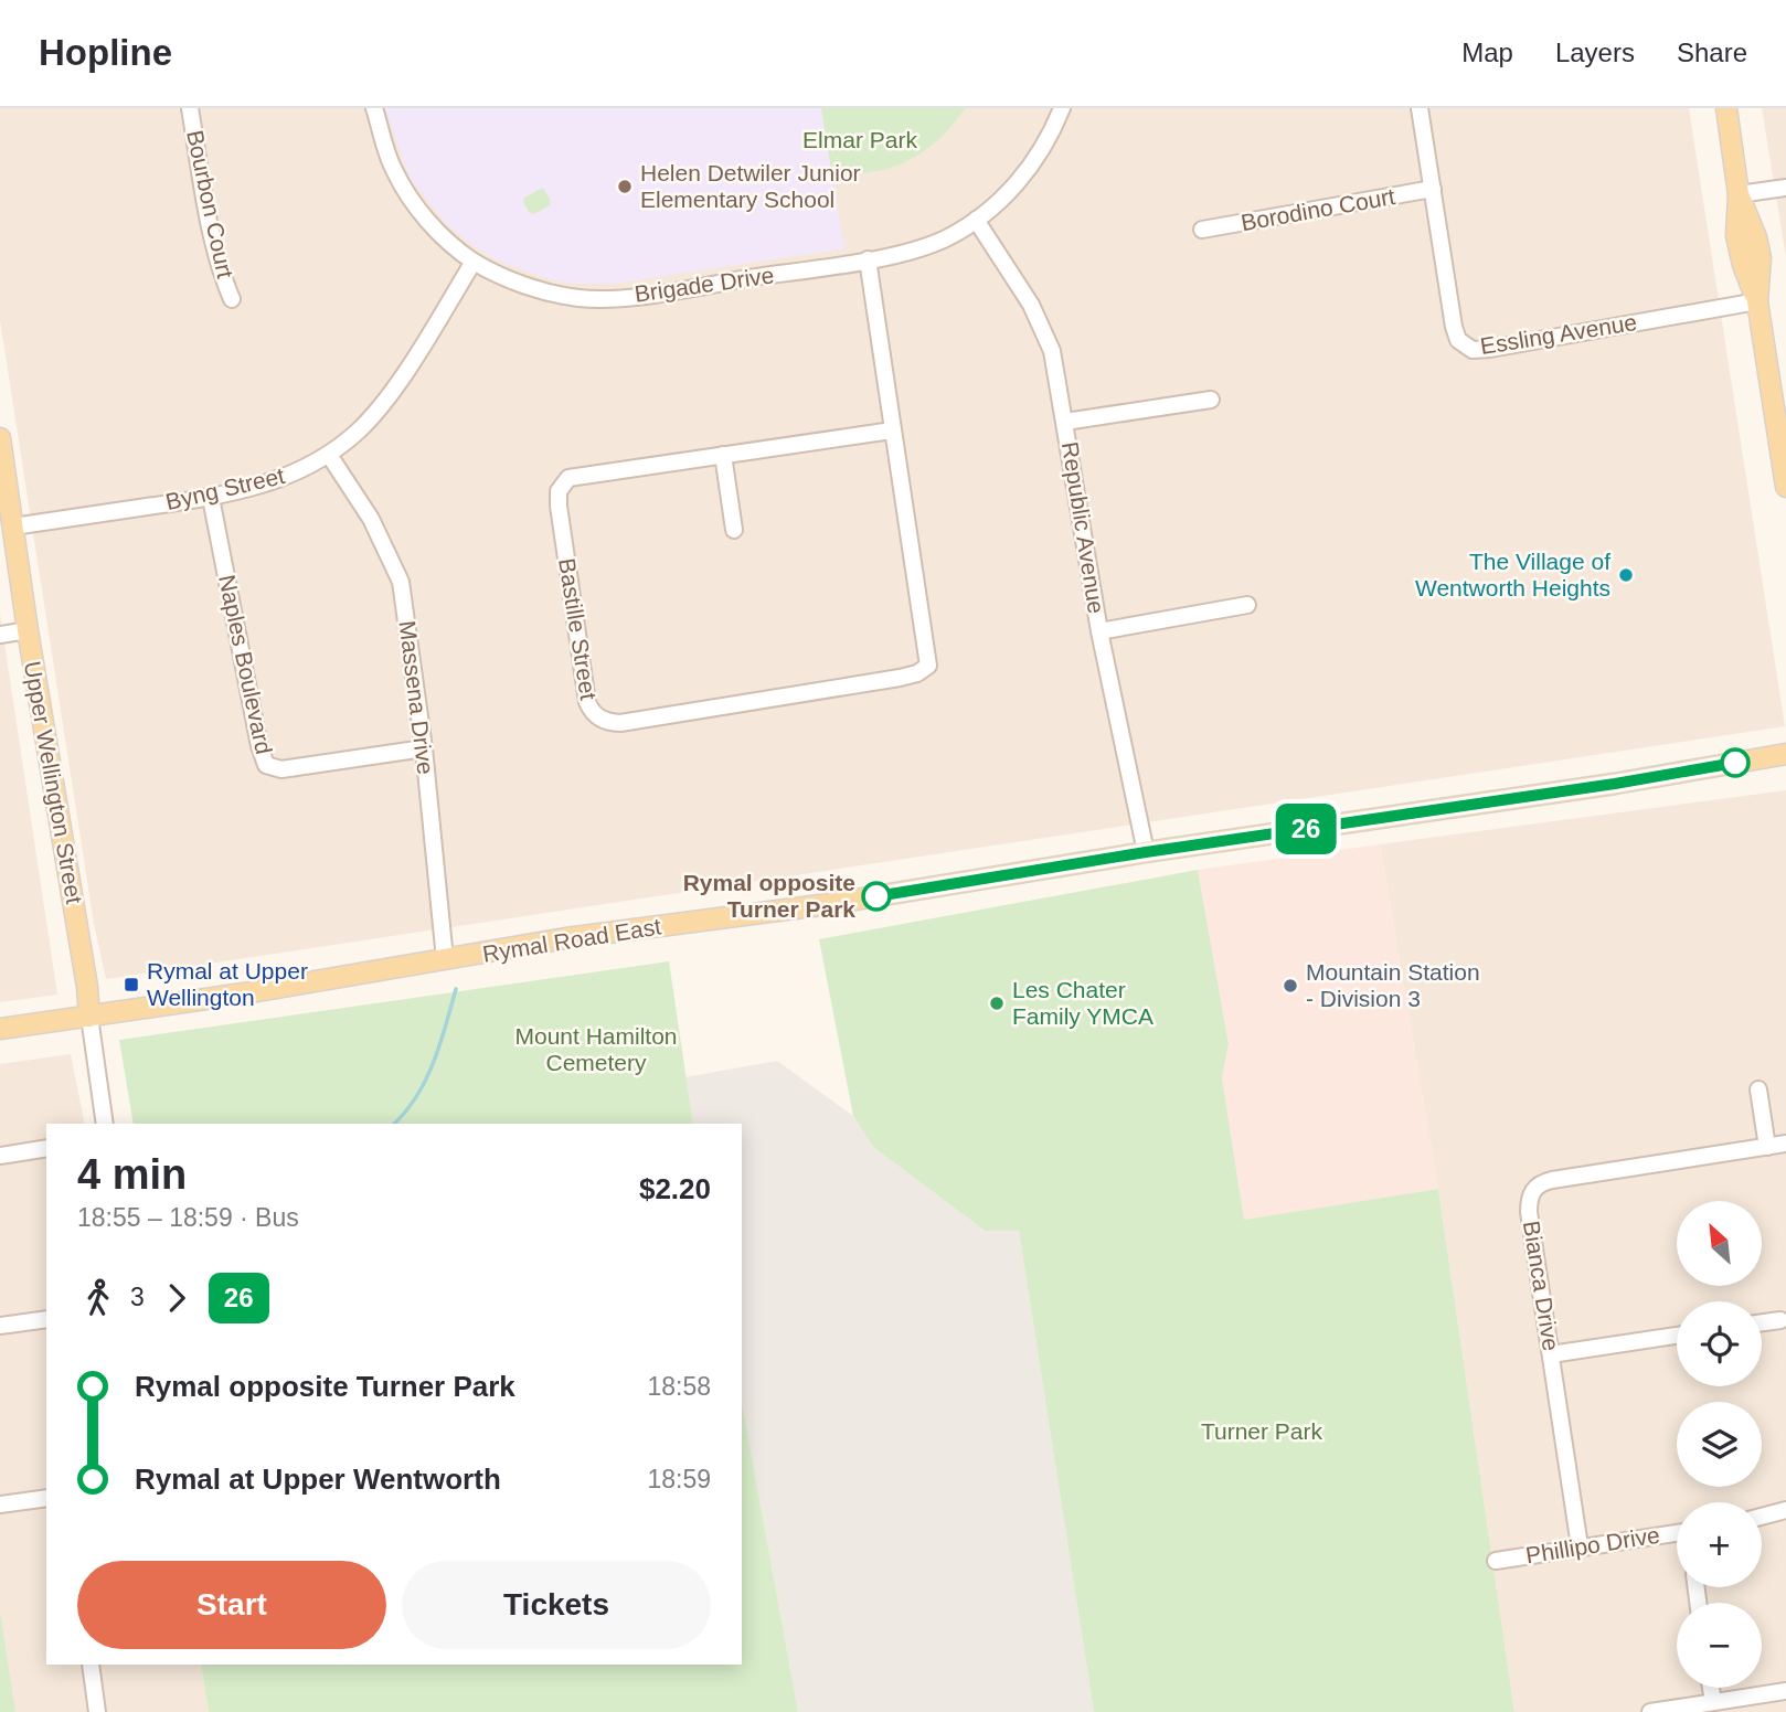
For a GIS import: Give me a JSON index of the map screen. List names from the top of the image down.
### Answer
{
  "streets": {
    "main road": ["Upper Wellington Street", "Rymal Road East"],
    "street": [
      "Bourbon Court",
      "Borodino Court",
      "Brigade Drive",
      "Essling Avenue",
      "Byng Street",
      "Republic Avenue",
      "Bastille Street",
      "Naples Boulevard",
      "Massena Drive",
      "Bianca Drive",
      "Phillipo Drive"
    ]
  },
  "crossings": [
    ["Borodino Court", "Essling Avenue"],
    ["Brigade Drive", "Byng Street"],
    ["Brigade Drive", "Republic Avenue"],
    ["Brigade Drive", "Bastille Street"],
    ["Byng Street", "Naples Boulevard"],
    ["Byng Street", "Massena Drive"],
    ["Byng Street", "Upper Wellington Street"],
    ["Republic Avenue", "Rymal Road East"],
    ["Naples Boulevard", "Massena Drive"],
    ["Massena Drive", "Rymal Road East"],
    ["Upper Wellington Street", "Rymal Road East"],
    ["Bianca Drive", "Phillipo Drive"]
  ],
  "parks": ["Elmar Park", "Mount Hamilton Cemetery", "Turner Park"],
  "places": {
    "other": [
      "Helen Detwiler Junior Elementary School",
      "The Village of Wentworth Heights",
      "Rymal opposite Turner Park",
      "Mountain Station - Division 3",
      "Les Chater Family YMCA"
    ],
    "transit": ["Rymal at Upper Wellington"]
  },
  "lines": ["bus line 26"],
  "north": "top left",
  "page": {
    "header": "Hopline",
    "nav": ["Map", "Layers", "Share"],
    "on_map": "26",
    "heading": ["4 min", "18:55 – 18:59 · Bus", "$2.20"],
    "map_buttons": ["+", "−"],
    "legs": ["3", "26"],
    "list": [
      {
        "name": "Rymal opposite Turner Park",
        "value": "18:58"
      },
      {
        "name": "Rymal at Upper Wentworth",
        "value": "18:59"
      }
    ],
    "buttons": ["Start", "Tickets"]
  }
}
